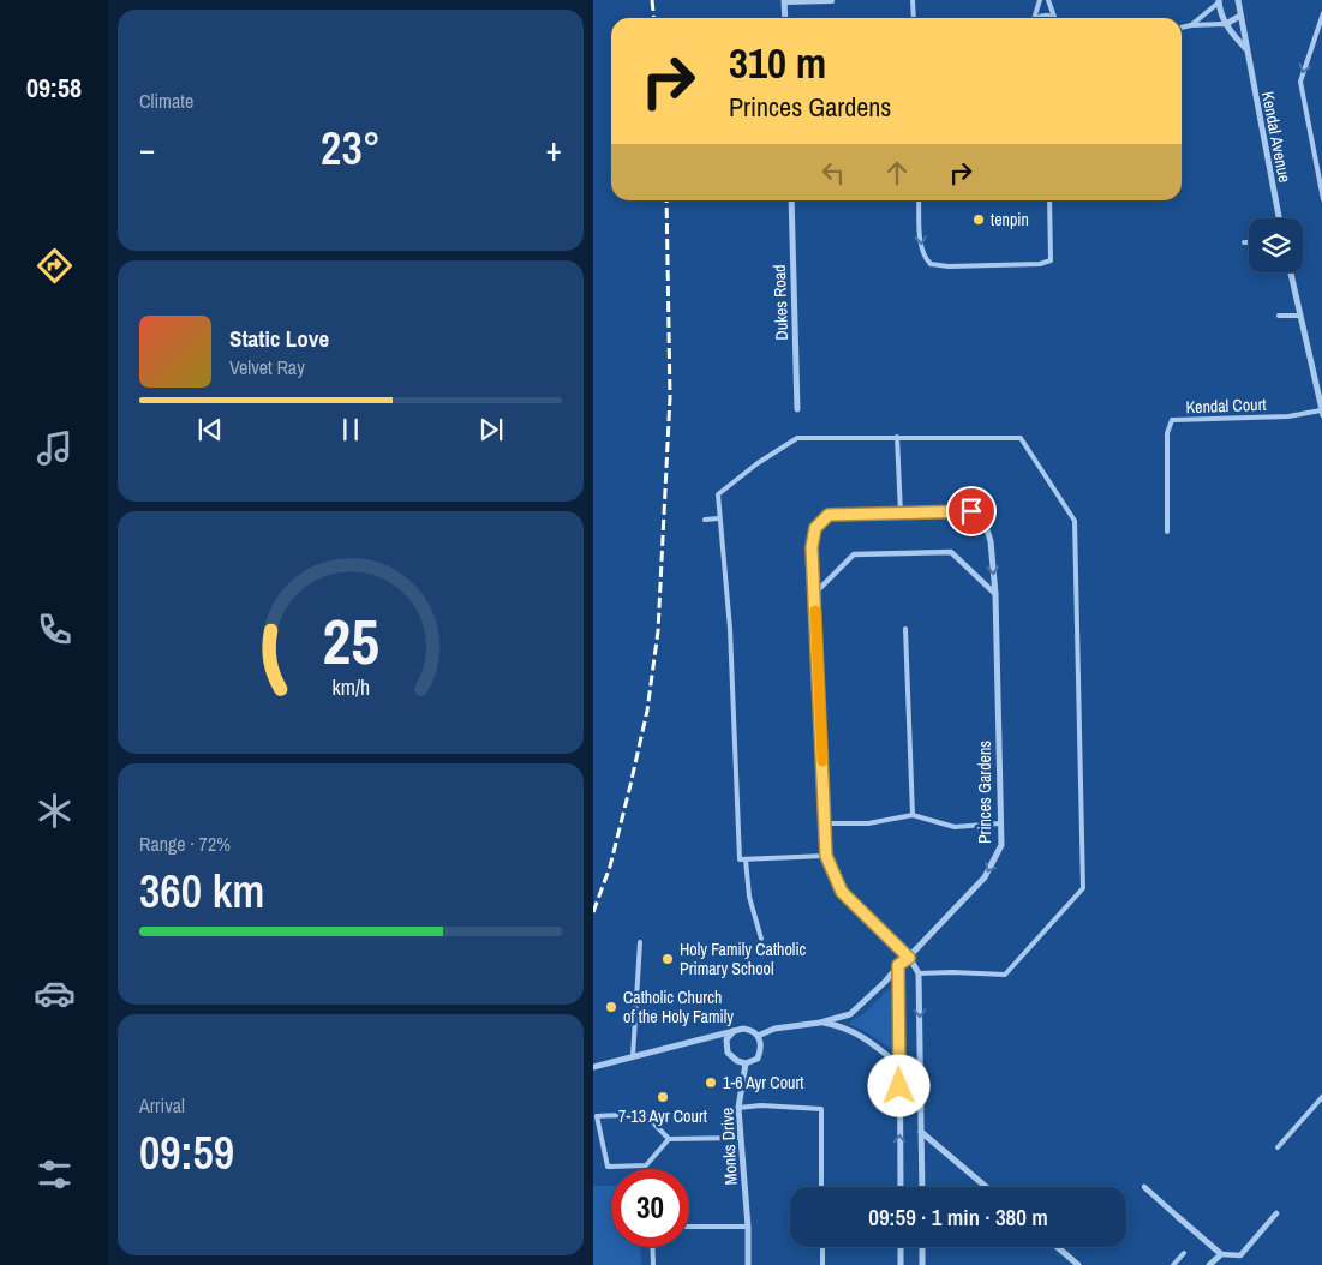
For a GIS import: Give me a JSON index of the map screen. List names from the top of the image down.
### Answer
{
  "streets": {
    "street": [
      "Kendal Avenue",
      "Dukes Road",
      "Princes Gardens",
      "Monks Drive"
    ],
    "lane": ["Kendal Court"]
  },
  "places": [
    "tenpin",
    "Holy Family Catholic Primary School",
    "Catholic Church of the Holy Family",
    "1-6 Ayr Court",
    "7-13 Ayr Court"
  ],
  "page": {
    "tabs": "09:58",
    "tile": [
      "Climate",
      ["Range · 72%", "360 km"],
      ["Arrival", "09:59"]
    ],
    "turn": ["310 m", "Princes Gardens"],
    "heat": ["−", "23°", "+"],
    "song": ["Static Love", "Velvet Ray"],
    "limit": "30",
    "trip": "09:59 · 1 min · 380 m",
    "gauge": ["25", "km/h"]
  }
}
